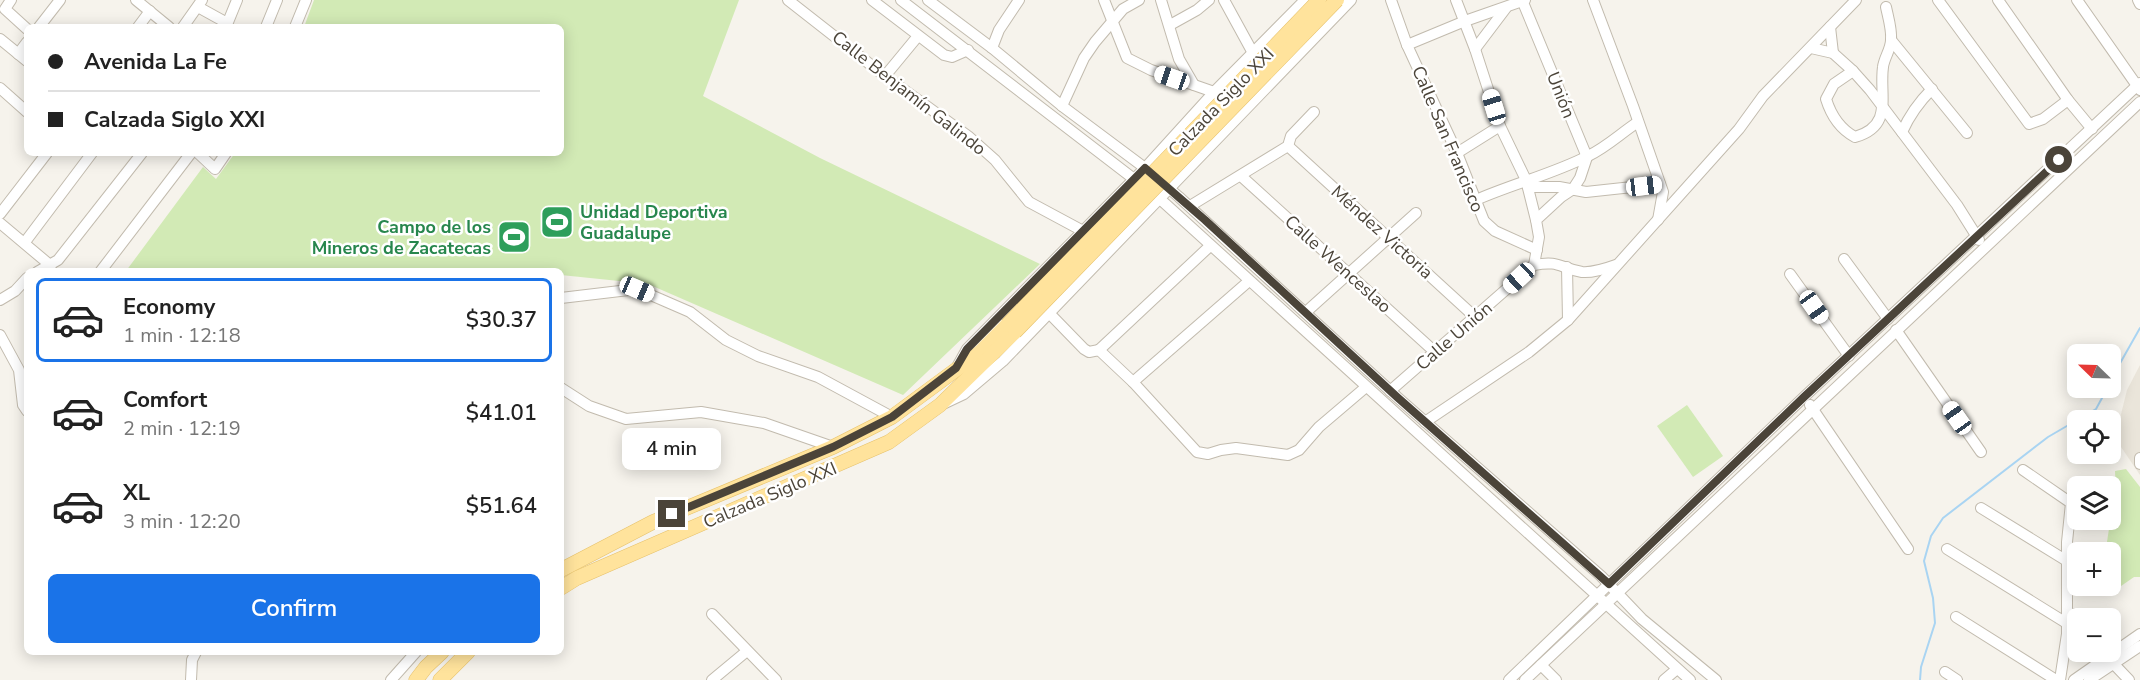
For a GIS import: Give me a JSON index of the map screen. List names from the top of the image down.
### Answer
{
  "streets": {
    "main road": ["Calzada Siglo XXI"],
    "street": [
      "Calle Benjamín Galindo",
      "Unión",
      "Calle San Francisco",
      "Méndez Victoria",
      "Calle Wenceslao",
      "Calle Unión"
    ]
  },
  "crossings": [
    ["Méndez Victoria", "Calle Unión"],
    ["Calle Wenceslao", "Calle Unión"]
  ],
  "places": {
    "sports": ["Unidad Deportiva Guadalupe", "Campo de los Mineros de Zacatecas"]
  },
  "north": "top left",
  "page": {
    "banner": ["Avenida La Fe", "Calzada Siglo XXI"],
    "list": [
      {
        "name": "Economy",
        "note": "1 min · 12:18",
        "value": "$30.37"
      },
      {
        "name": "Comfort",
        "note": "2 min · 12:19",
        "value": "$41.01"
      },
      {
        "name": "XL",
        "note": "3 min · 12:20",
        "value": "$51.64"
      }
    ],
    "map_buttons": ["+", "−"],
    "bubble": "4 min",
    "buttons": "Confirm"
  }
}
